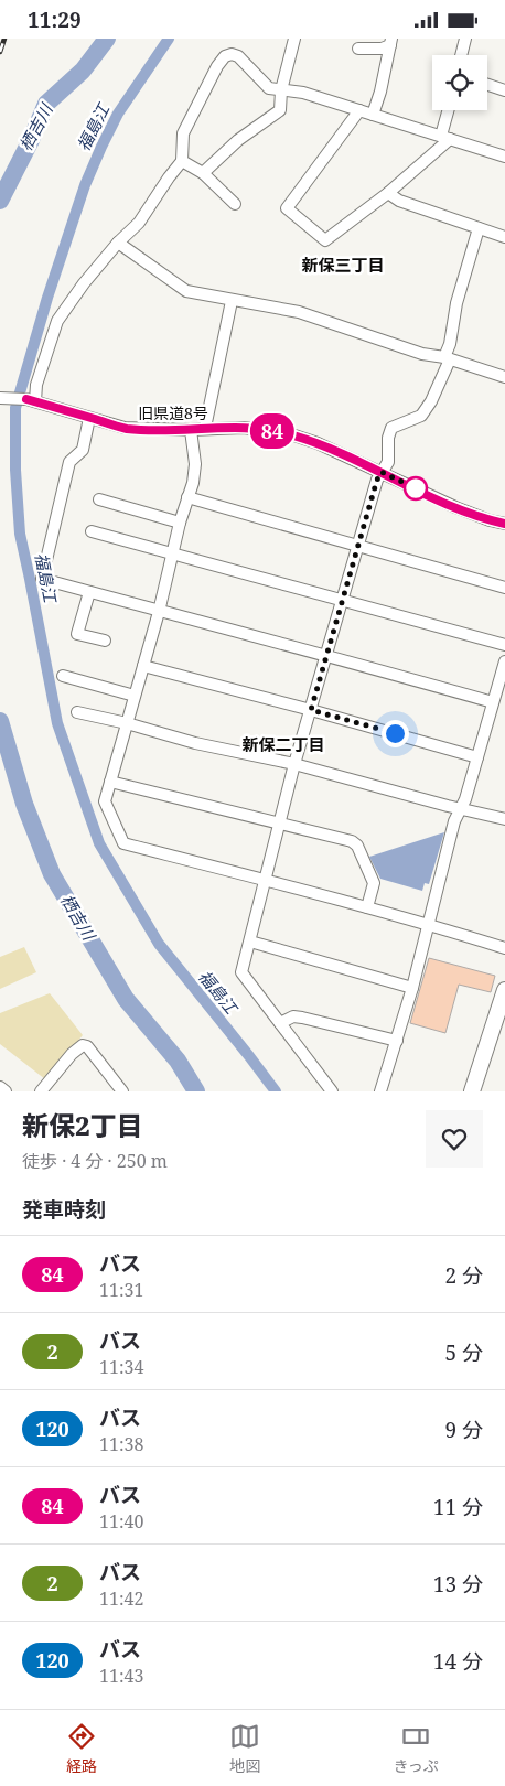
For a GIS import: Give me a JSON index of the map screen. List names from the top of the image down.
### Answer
{
  "streets": {
    "street": ["旧県道8号"]
  },
  "districts": ["新保三丁目", "新保二丁目"],
  "water": ["栖吉川", "福島江"],
  "lines": ["bus line 84"],
  "page": {
    "status": "11:29",
    "on_map": "84",
    "heading": [
      ["新保2丁目", "徒歩 · 4 分 · 250 m"],
      "発車時刻"
    ],
    "list": [
      {
        "mark": "84",
        "name": "バス",
        "note": "11:31",
        "value": "2 分"
      },
      {
        "mark": "2",
        "name": "バス",
        "note": "11:34",
        "value": "5 分"
      },
      {
        "mark": "120",
        "name": "バス",
        "note": "11:38",
        "value": "9 分"
      },
      {
        "mark": "84",
        "name": "バス",
        "note": "11:40",
        "value": "11 分"
      },
      {
        "mark": "2",
        "name": "バス",
        "note": "11:42",
        "value": "13 分"
      },
      {
        "mark": "120",
        "name": "バス",
        "note": "11:43",
        "value": "14 分"
      }
    ],
    "tabs": ["経路", "地図", "きっぷ"]
  }
}
